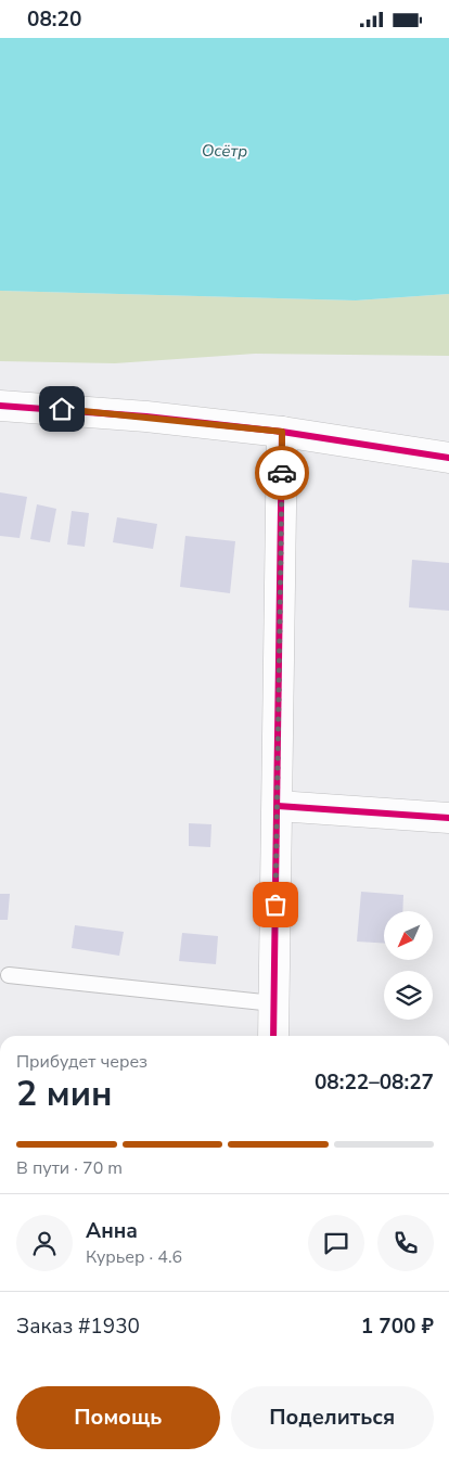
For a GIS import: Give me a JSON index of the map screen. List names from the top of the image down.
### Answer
{
  "water": ["Осётр"],
  "north": "bottom left",
  "page": {
    "status": "08:20",
    "heading": ["2 мин", "Прибудет через", "08:22–08:27"],
    "panel": [
      "Анна",
      "Курьер · 4.6",
      "Заказ #1930",
      "1 700 ₽"
    ],
    "bar": "В пути · 70 m",
    "buttons": ["Помощь", "Поделиться"]
  }
}
